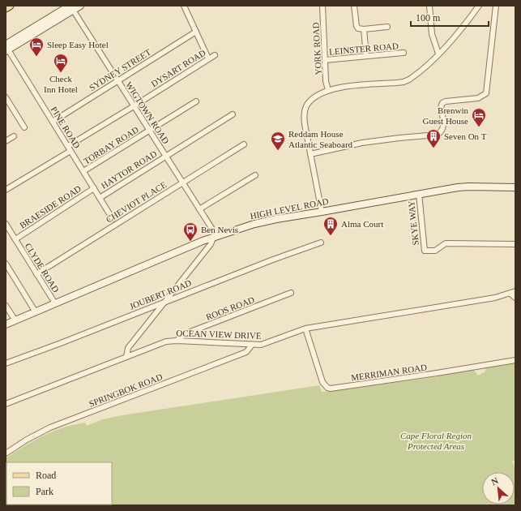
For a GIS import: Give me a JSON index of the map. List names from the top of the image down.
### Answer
{
  "streets": {
    "street": [
      "YORK ROAD",
      "LEINSTER ROAD",
      "DYSART ROAD",
      "SYDNEY STREET",
      "WIGTOWN ROAD",
      "PINE ROAD",
      "TORBAY ROAD",
      "HAYTOR ROAD",
      "CHEVIOT PLACE",
      "BRAESIDE ROAD",
      "HIGH LEVEL ROAD",
      "SKYE WAY",
      "CLYDE ROAD",
      "JOUBERT ROAD",
      "ROOS ROAD",
      "OCEAN VIEW DRIVE",
      "MERRIMAN ROAD",
      "SPRINGBOK ROAD"
    ]
  },
  "crossings": [
    ["YORK ROAD", "LEINSTER ROAD"],
    ["DYSART ROAD", "WIGTOWN ROAD"],
    ["DYSART ROAD", "PINE ROAD"],
    ["SYDNEY STREET", "WIGTOWN ROAD"],
    ["SYDNEY STREET", "PINE ROAD"],
    ["WIGTOWN ROAD", "TORBAY ROAD"],
    ["WIGTOWN ROAD", "HAYTOR ROAD"],
    ["WIGTOWN ROAD", "CHEVIOT PLACE"],
    ["PINE ROAD", "TORBAY ROAD"],
    ["PINE ROAD", "HAYTOR ROAD"],
    ["PINE ROAD", "BRAESIDE ROAD"],
    ["CHEVIOT PLACE", "CLYDE ROAD"],
    ["BRAESIDE ROAD", "CLYDE ROAD"],
    ["HIGH LEVEL ROAD", "SKYE WAY"],
    ["HIGH LEVEL ROAD", "CLYDE ROAD"],
    ["ROOS ROAD", "OCEAN VIEW DRIVE"],
    ["OCEAN VIEW DRIVE", "MERRIMAN ROAD"],
    ["OCEAN VIEW DRIVE", "SPRINGBOK ROAD"]
  ],
  "parks": ["Cape Floral Region Protected Areas"],
  "places": {
    "hotel": ["Sleep Easy Hotel", "Check Inn Hotel", "Brenwin Guest House"],
    "building": ["Seven On T", "Alma Court"],
    "school or university": ["Reddam House Atlantic Seaboard"],
    "bus stop": ["Ben Nevis"]
  },
  "legend": ["Road", "Park"],
  "scale_bar": "100 m",
  "north": "top left"
}
